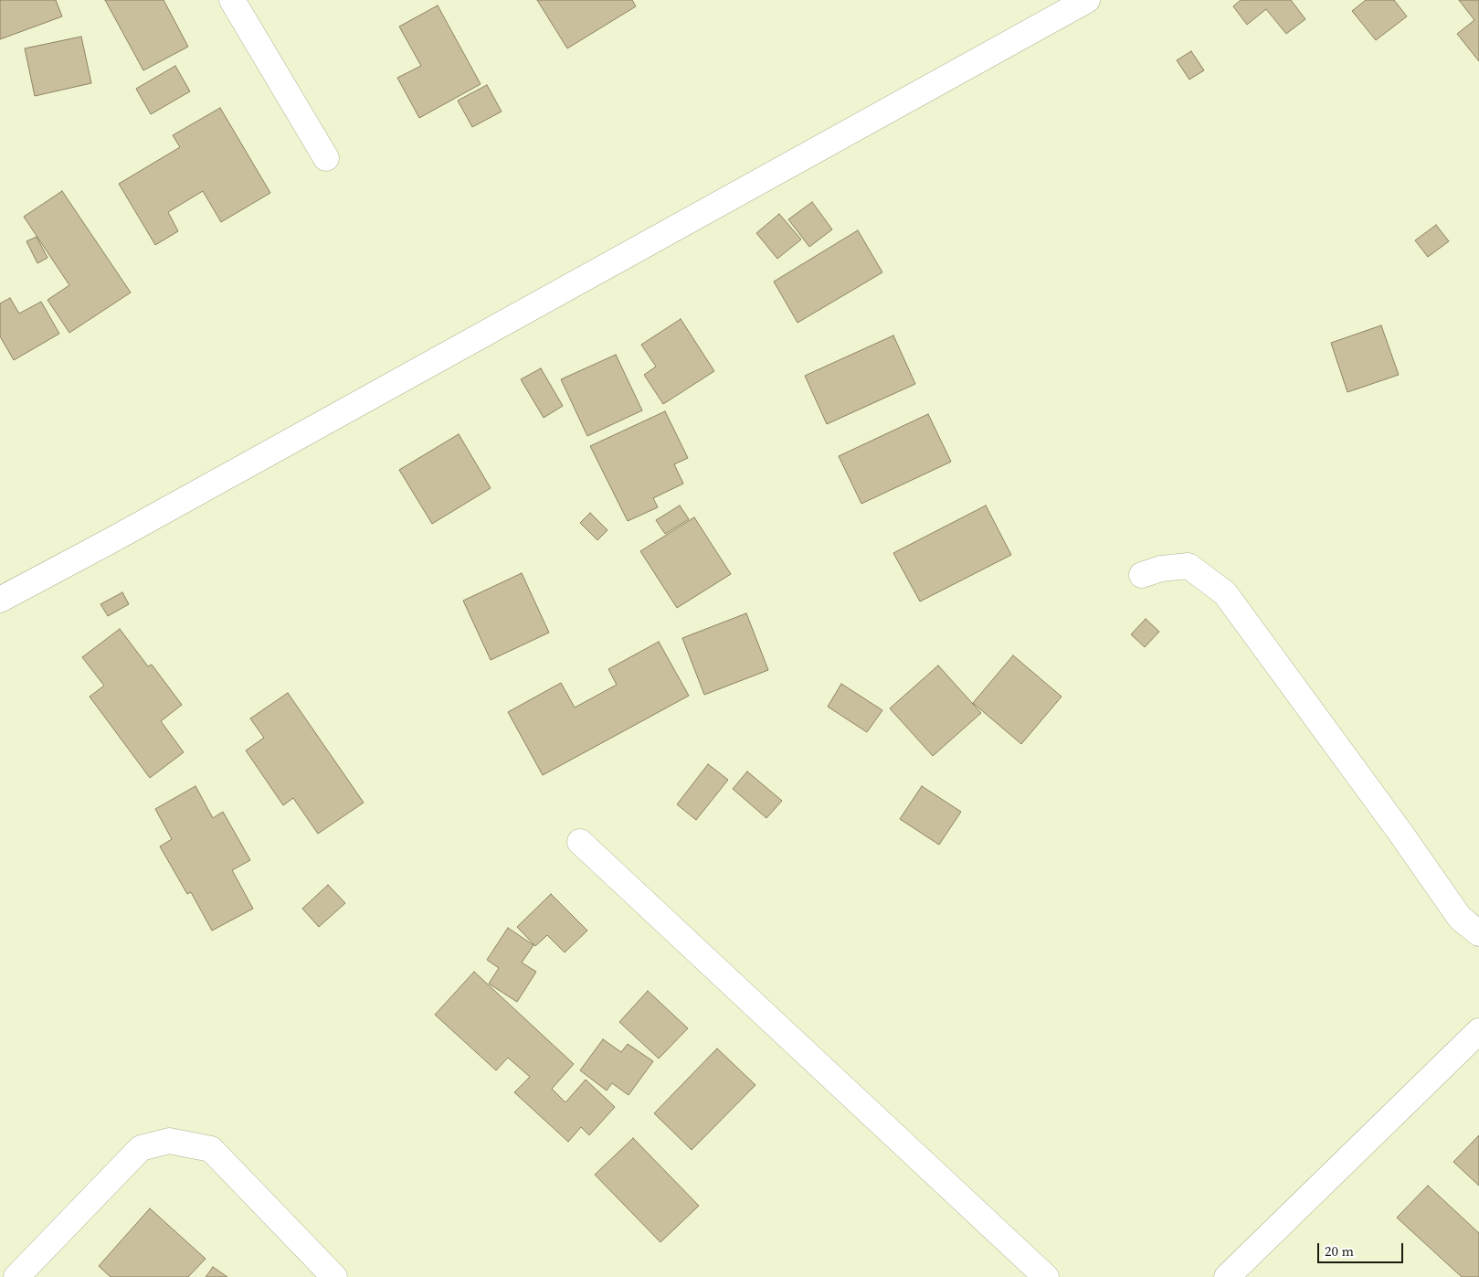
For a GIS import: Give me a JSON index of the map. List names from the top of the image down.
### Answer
{
  "scale_bar": "20 m"
}
